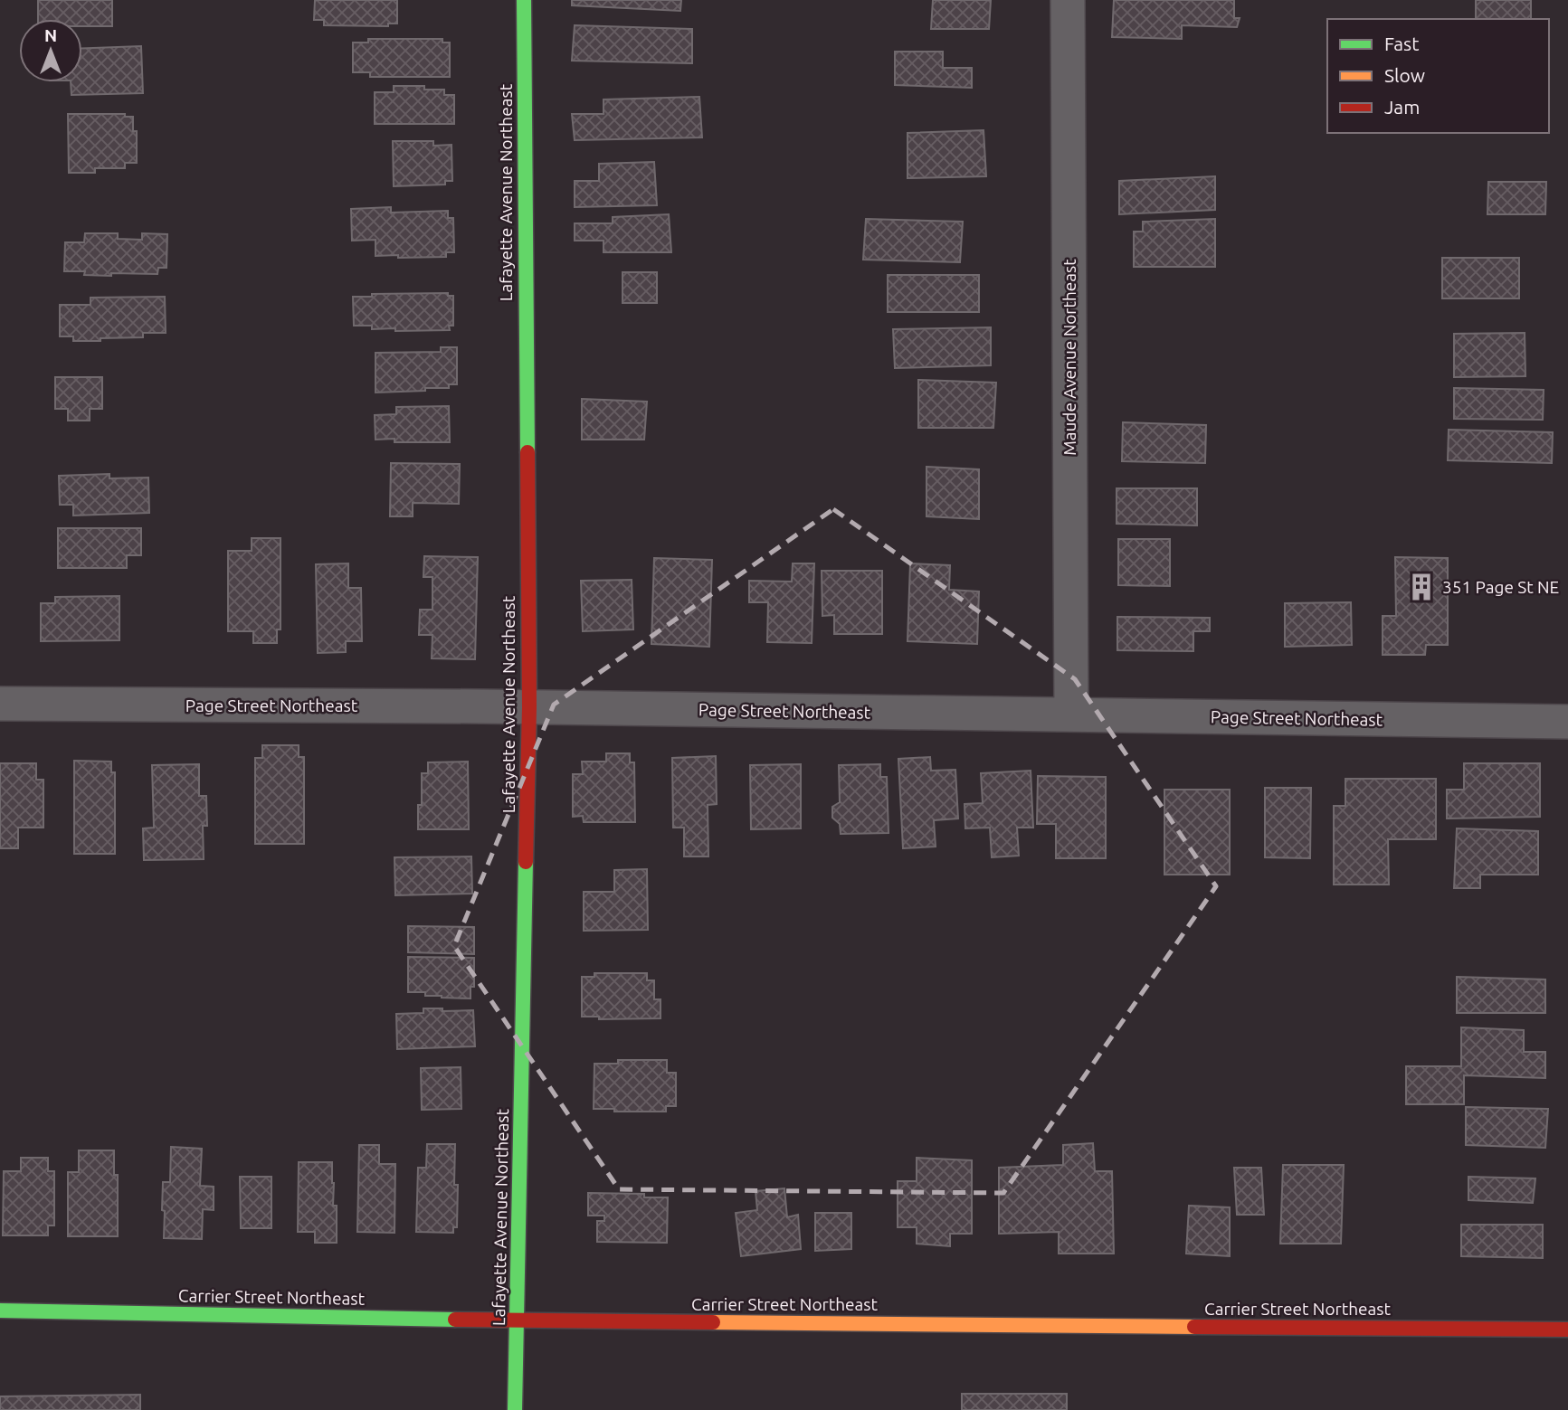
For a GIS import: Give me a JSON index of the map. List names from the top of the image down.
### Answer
{
  "streets": {
    "street": [
      "Lafayette Avenue Northeast",
      "Maude Avenue Northeast",
      "Page Street Northeast",
      "Carrier Street Northeast"
    ]
  },
  "crossings": [
    ["Lafayette Avenue Northeast", "Page Street Northeast"],
    ["Lafayette Avenue Northeast", "Carrier Street Northeast"],
    ["Maude Avenue Northeast", "Page Street Northeast"]
  ],
  "places": {
    "building": ["351 Page St NE"]
  },
  "legend": ["Fast", "Slow", "Jam"],
  "north": "top"
}
